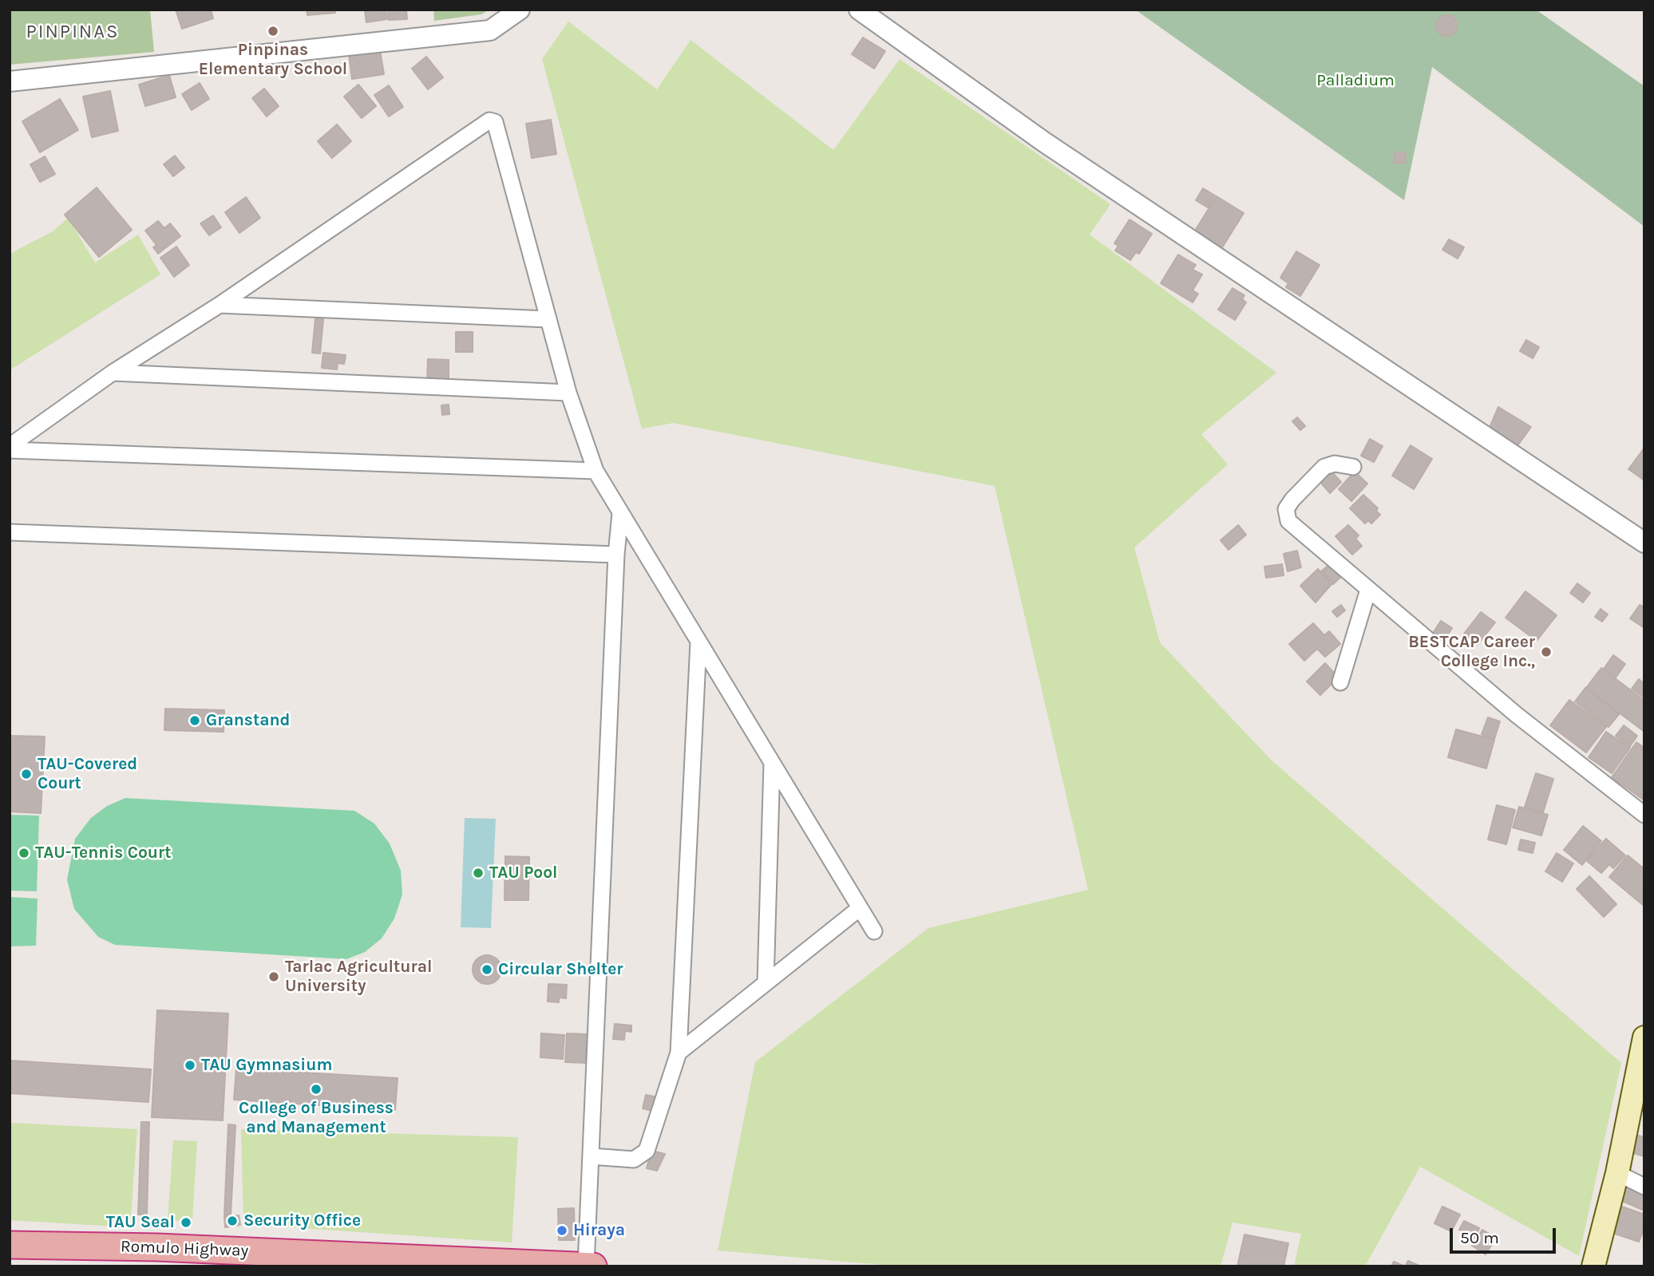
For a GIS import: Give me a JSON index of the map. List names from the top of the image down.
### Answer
{
  "streets": {
    "highway": ["Romulo Highway"]
  },
  "districts": ["PINPINAS"],
  "parks": ["Palladium"],
  "places": [
    "Pinpinas Elementary School",
    "BESTCAP Career College Inc.,",
    "Granstand",
    "TAU-Covered Court",
    "TAU-Tennis Court",
    "TAU Pool",
    "Circular Shelter",
    "Tarlac Agricultural University",
    "TAU Gymnasium",
    "College of Business and Management",
    "Security Office",
    "TAU Seal",
    "Hiraya"
  ],
  "scale_bar": "50 m"
}
